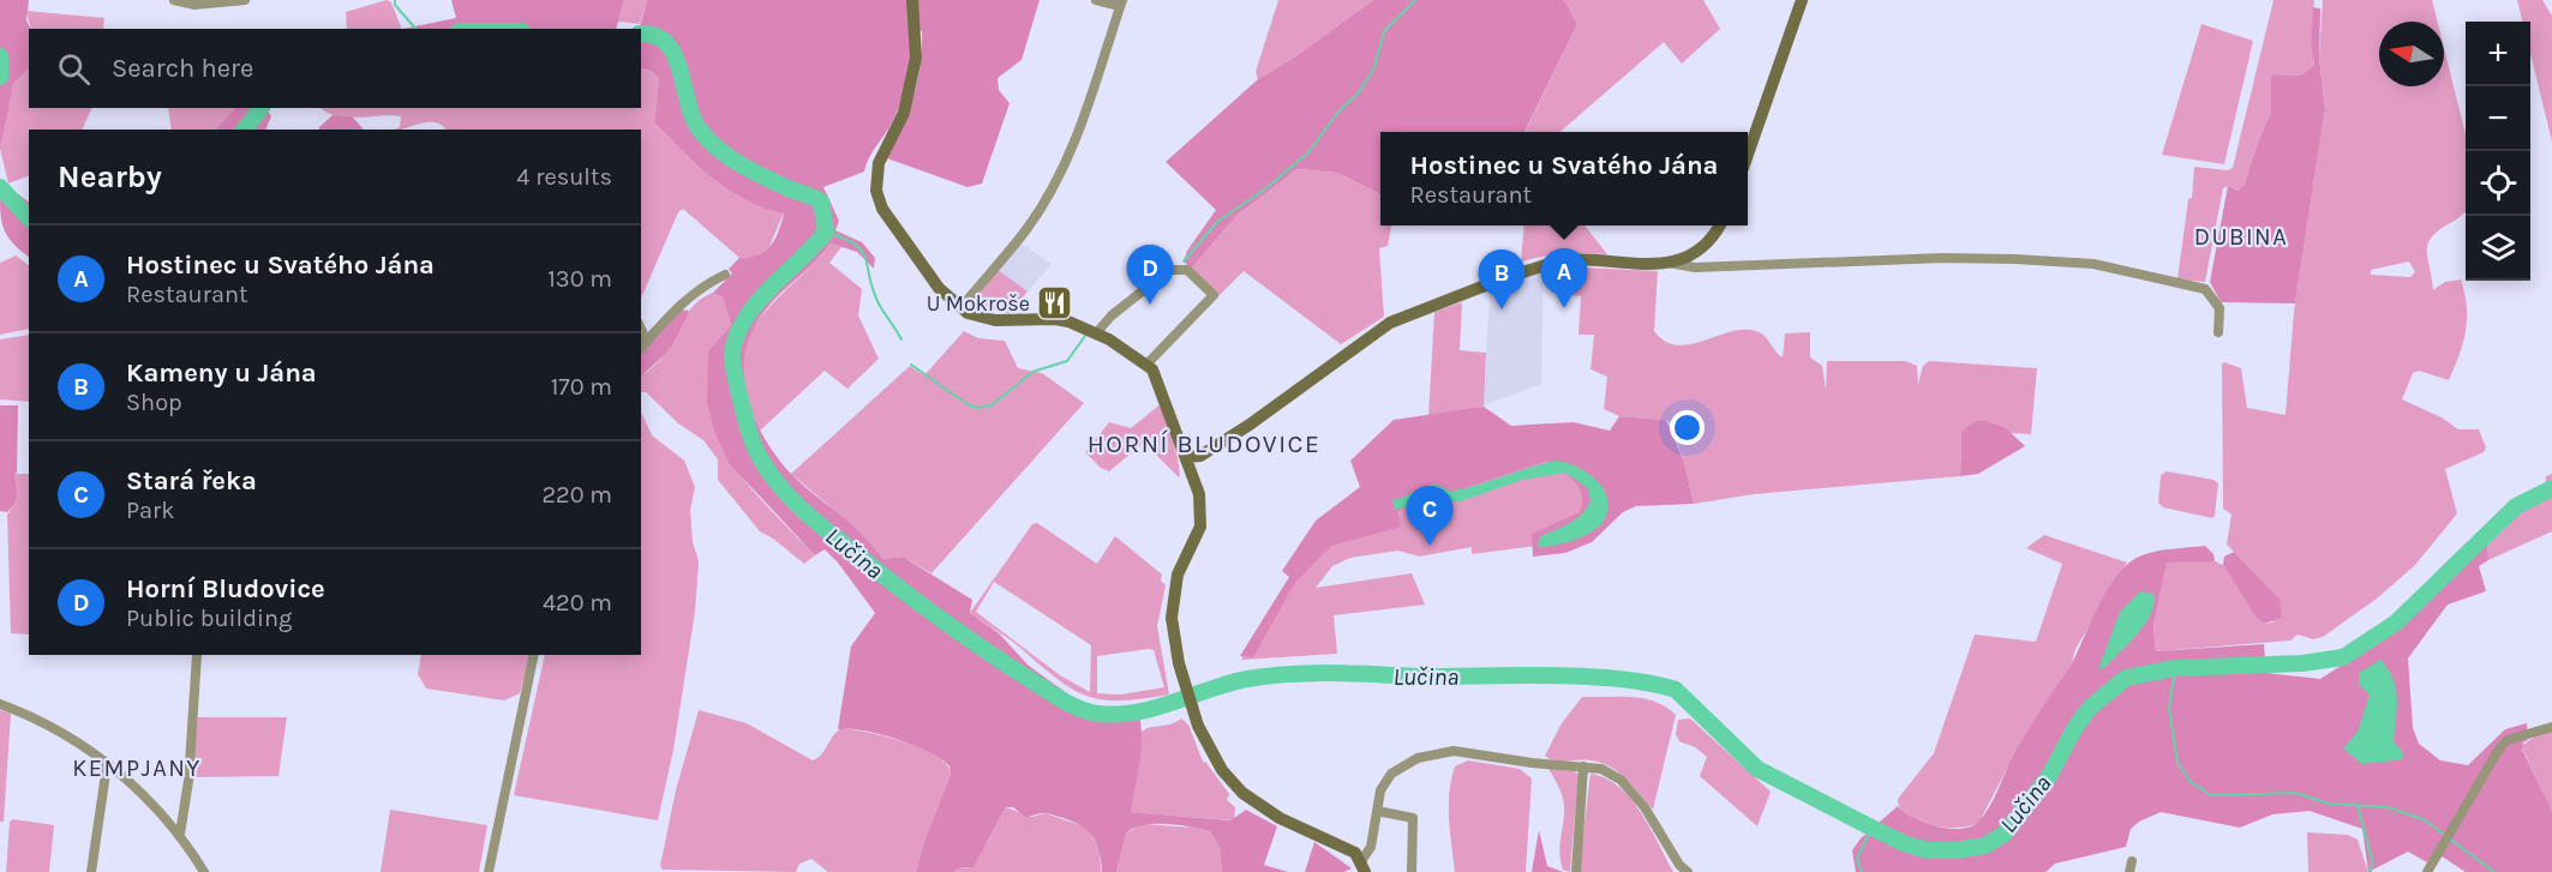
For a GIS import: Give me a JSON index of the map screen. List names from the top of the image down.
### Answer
{
  "districts": ["DUBINA", "HORNÍ BLUDOVICE", "KEMPJANY"],
  "water": ["Lučina"],
  "places": {
    "restaurant": ["U Mokroše"]
  },
  "north": "left",
  "page": {
    "map_buttons": ["+", "−"],
    "search": "Search here",
    "heading": ["Nearby", "4 results"],
    "popup": ["Hostinec u Svatého Jána", "Restaurant"],
    "list": [
      {
        "mark": "A",
        "name": "Hostinec u Svatého Jána",
        "note": "Restaurant",
        "value": "130 m"
      },
      {
        "mark": "B",
        "name": "Kameny u Jána",
        "note": "Shop",
        "value": "170 m"
      },
      {
        "mark": "C",
        "name": "Stará řeka",
        "note": "Park",
        "value": "220 m"
      },
      {
        "mark": "D",
        "name": "Horní Bludovice",
        "note": "Public building",
        "value": "420 m"
      }
    ],
    "pins": [
      "D",
      "A",
      "B",
      "C"
    ]
  }
}
